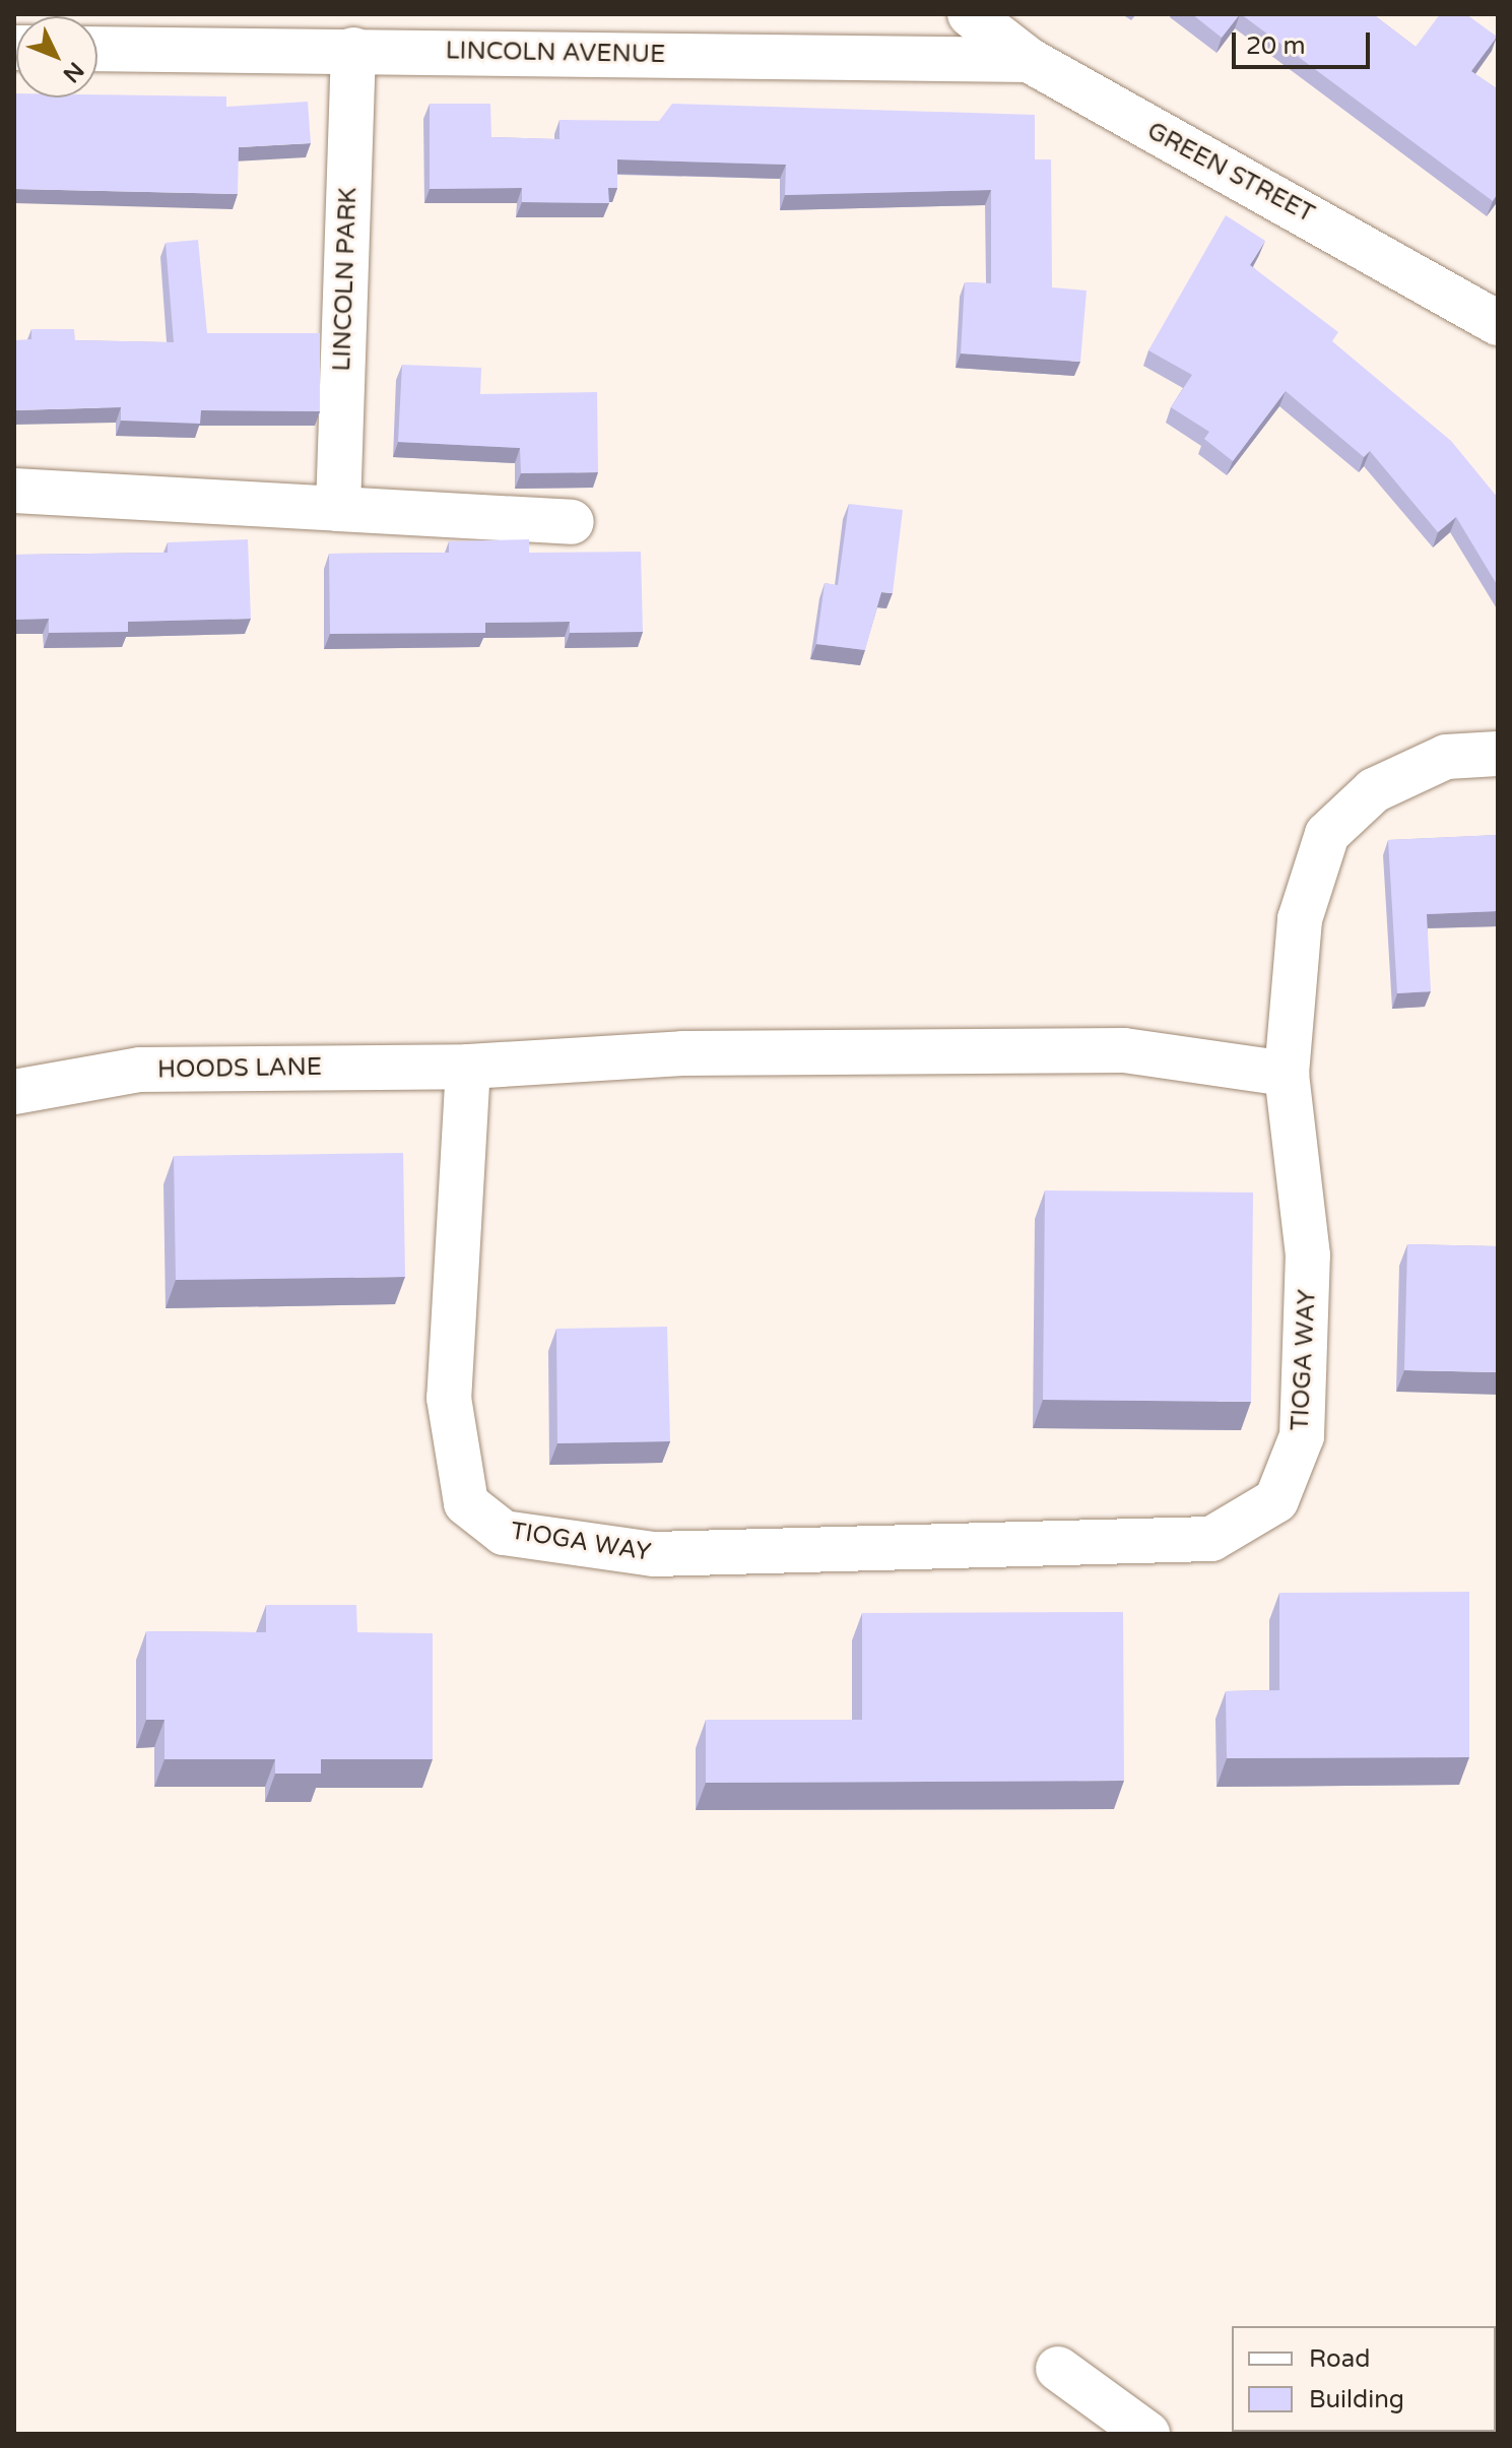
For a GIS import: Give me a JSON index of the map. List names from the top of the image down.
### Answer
{
  "streets": {
    "street": [
      "LINCOLN AVENUE",
      "GREEN STREET",
      "LINCOLN PARK",
      "HOODS LANE",
      "TIOGA WAY"
    ]
  },
  "crossings": [
    ["LINCOLN AVENUE", "GREEN STREET"],
    ["LINCOLN AVENUE", "LINCOLN PARK"],
    ["HOODS LANE", "TIOGA WAY"]
  ],
  "legend": ["Road", "Building"],
  "scale_bar": "20 m",
  "north": "bottom right"
}
